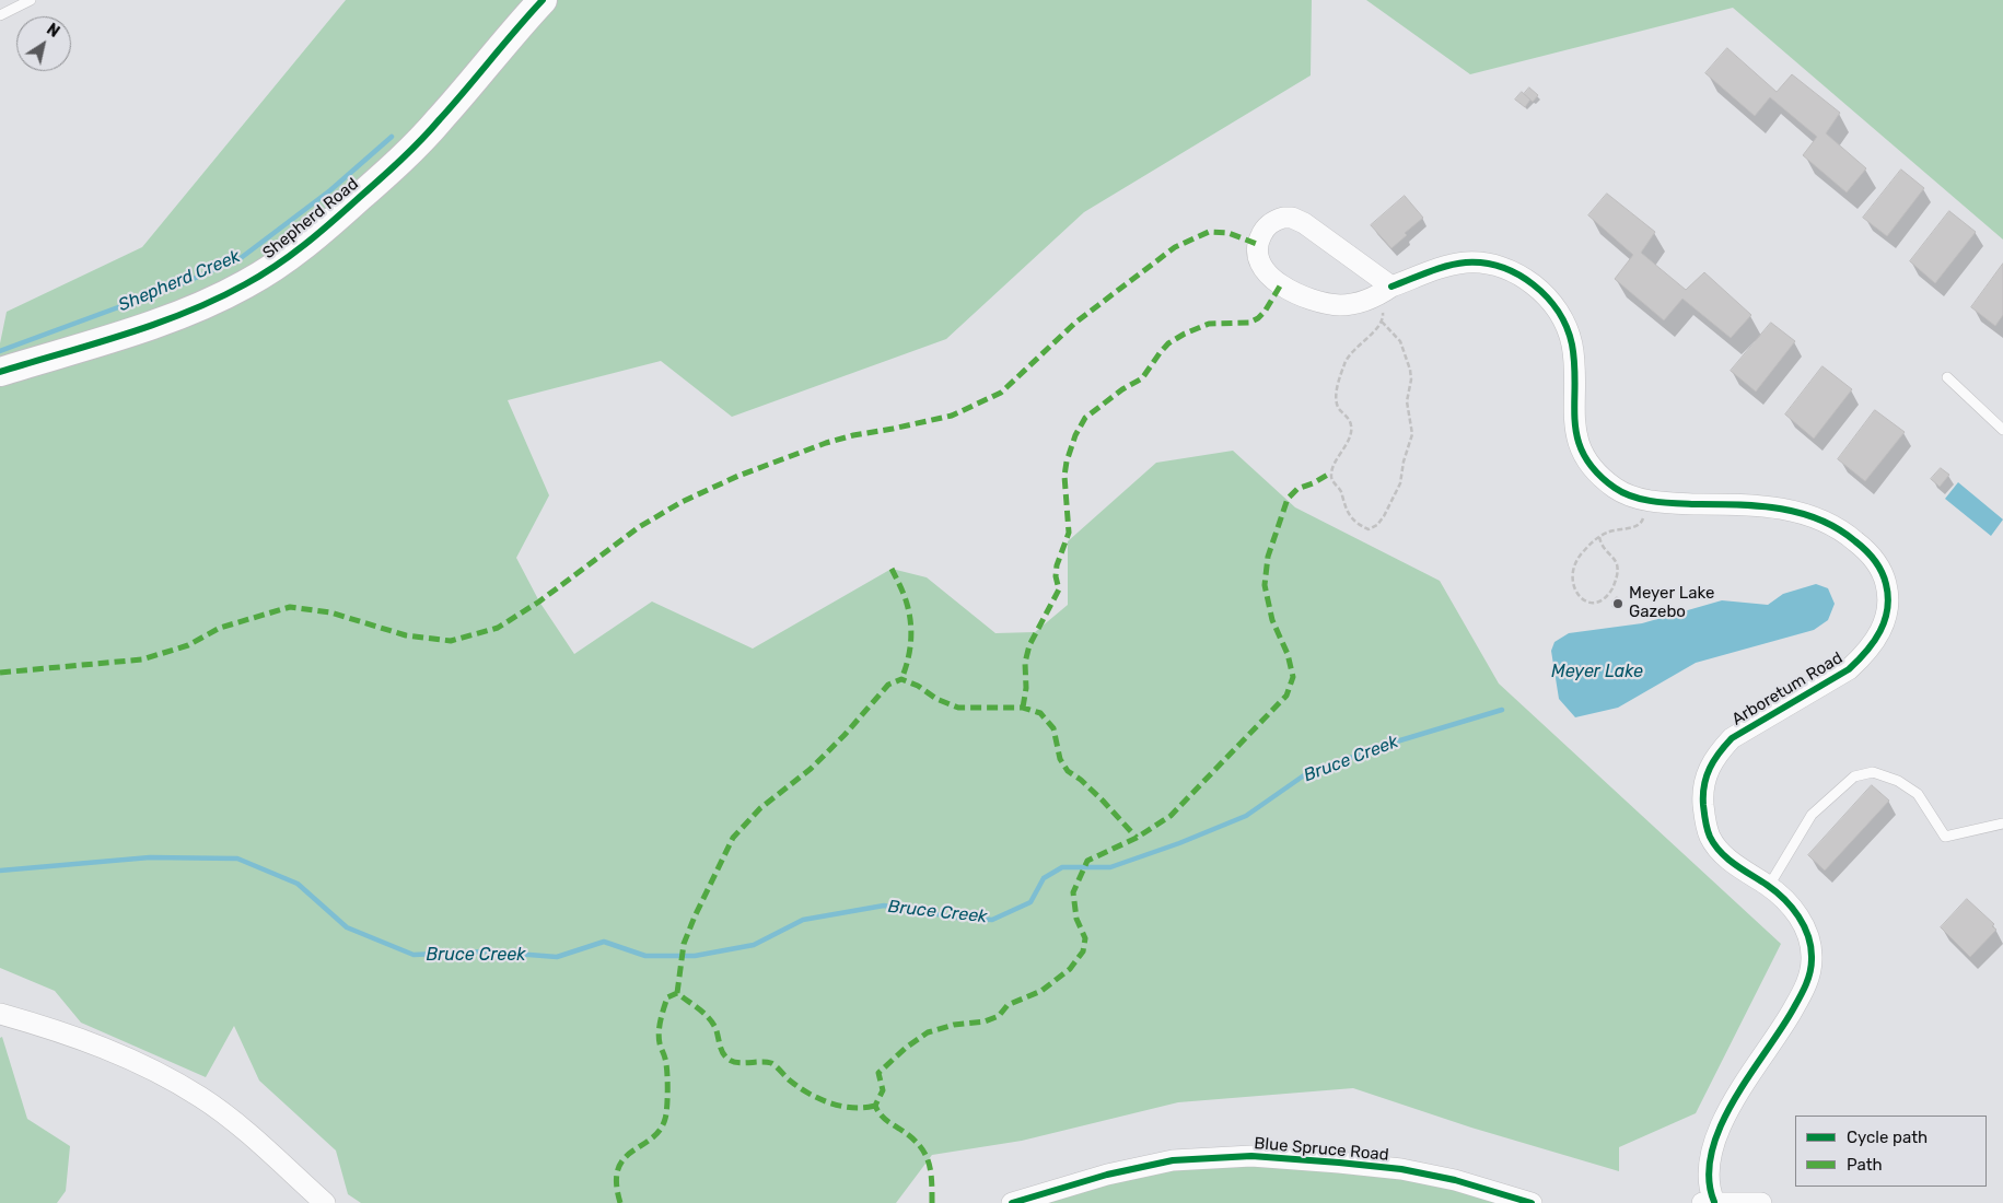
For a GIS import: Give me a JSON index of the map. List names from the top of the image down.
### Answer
{
  "streets": {
    "street": ["Shepherd Road", "Arboretum Road", "Blue Spruce Road"]
  },
  "water": ["Shepherd Creek", "Meyer Lake", "Bruce Creek"],
  "places": ["Meyer Lake Gazebo"],
  "legend": ["Cycle path", "Path"],
  "north": "top right"
}
